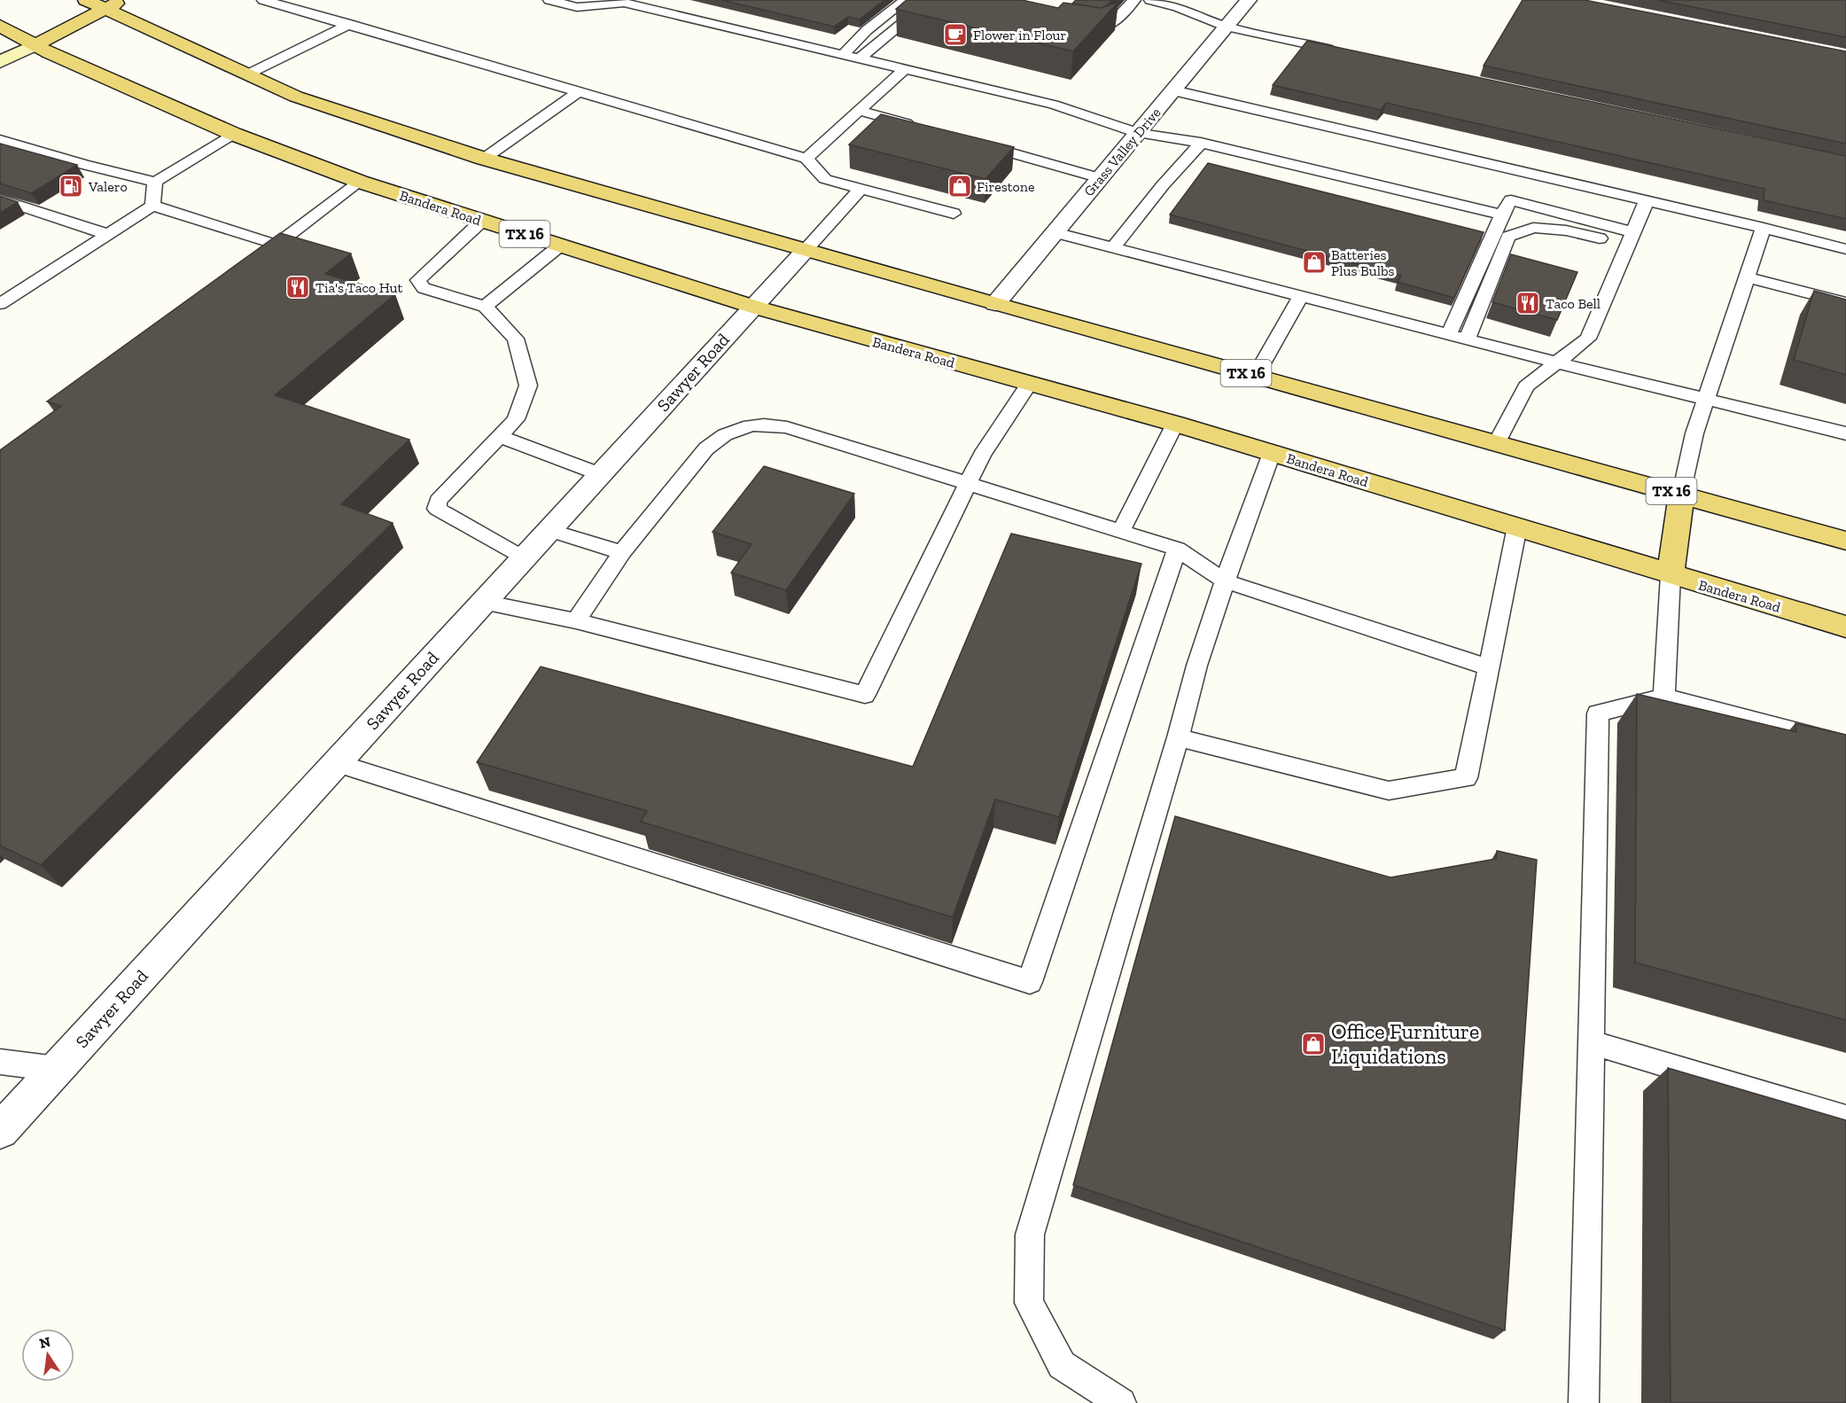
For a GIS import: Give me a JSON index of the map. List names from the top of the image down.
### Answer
{
  "streets": {
    "main road": ["Bandera Road", "TX 16"],
    "street": ["Grass Valley Drive", "Sawyer Road"]
  },
  "crossings": [
    ["Grass Valley Drive", "TX 16"],
    ["Bandera Road", "Sawyer Road"],
    ["TX 16", "Sawyer Road"]
  ],
  "places": {
    "cafe": ["Flower in Flour"],
    "fuel station": ["Valero"],
    "shop": ["Firestone", "Batteries Plus Bulbs", "Office Furniture Liquidations"],
    "restaurant": ["Tia's Taco Hut", "Taco Bell"]
  },
  "north": "top"
}
